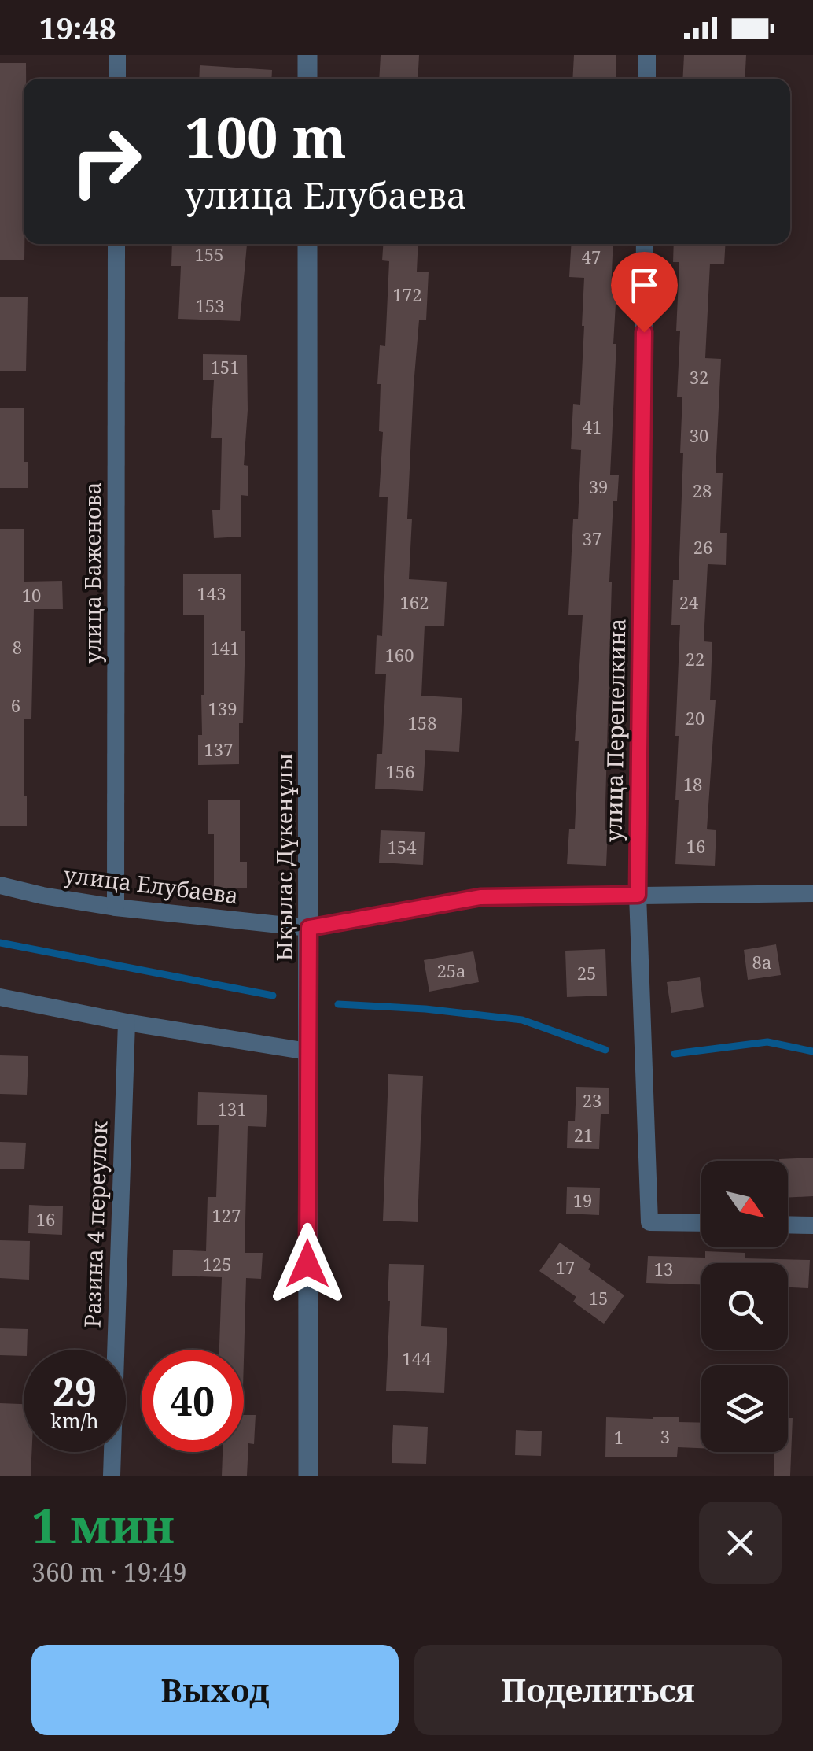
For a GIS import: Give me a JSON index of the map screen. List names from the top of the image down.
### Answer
{
  "streets": {
    "street": [
      "улица Баженова",
      "улица Перепелкина",
      "Ықылас Дүкенұлы",
      "улица Елубаева",
      "Разина 4 переулок"
    ]
  },
  "crossings": [
    ["улица Баженова", "улица Елубаева"],
    ["улица Перепелкина", "улица Елубаева"],
    ["Ықылас Дүкенұлы", "улица Елубаева"]
  ],
  "house_numbers": [
    "155",
    "47",
    "172",
    "153",
    "151",
    "32",
    "41",
    "30",
    "39",
    "28",
    "37",
    "26",
    "143",
    "10",
    "162",
    "24",
    "8",
    "141",
    "160",
    "22",
    "6",
    "139",
    "20",
    "158",
    "137",
    "156",
    "18",
    "16",
    "154",
    "8а",
    "25а",
    "25",
    "23",
    "131",
    "21",
    "19",
    "127",
    "16",
    "125",
    "17",
    "13",
    "15",
    "144",
    "3",
    "1"
  ],
  "north": "bottom right",
  "page": {
    "status": "19:48",
    "turn": ["100 m", "улица Елубаева"],
    "speed": "29 km/h",
    "limit": "40",
    "heading": ["1 мин", "360 m · 19:49"],
    "buttons": ["Выход", "Поделиться"]
  }
}
